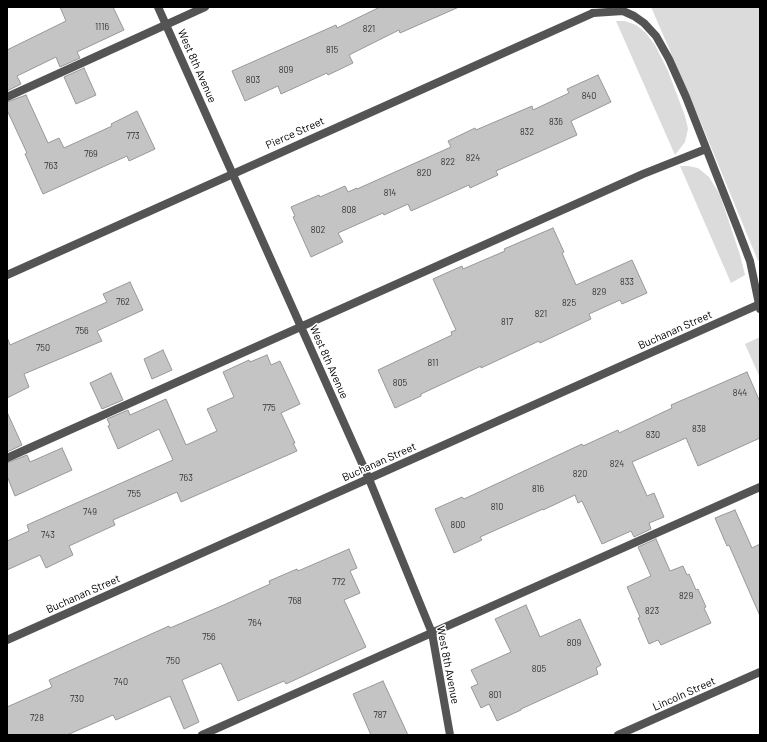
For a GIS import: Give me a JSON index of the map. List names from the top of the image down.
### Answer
{
  "streets": {
    "street": [
      "West 8th Avenue",
      "Pierce Street",
      "Buchanan Street",
      "Lincoln Street"
    ]
  },
  "crossings": [
    ["West 8th Avenue", "Pierce Street"],
    ["West 8th Avenue", "Buchanan Street"]
  ],
  "house_numbers": [
    "1116",
    "821",
    "815",
    "809",
    "803",
    "840",
    "836",
    "832",
    "773",
    "769",
    "824",
    "822",
    "763",
    "820",
    "814",
    "808",
    "802",
    "833",
    "829",
    "762",
    "825",
    "821",
    "817",
    "756",
    "750",
    "811",
    "805",
    "844",
    "775",
    "838",
    "830",
    "824",
    "820",
    "763",
    "816",
    "755",
    "810",
    "749",
    "800",
    "743",
    "772",
    "829",
    "768",
    "823",
    "764",
    "756",
    "809",
    "750",
    "805",
    "740",
    "801",
    "730",
    "787",
    "728"
  ]
}
